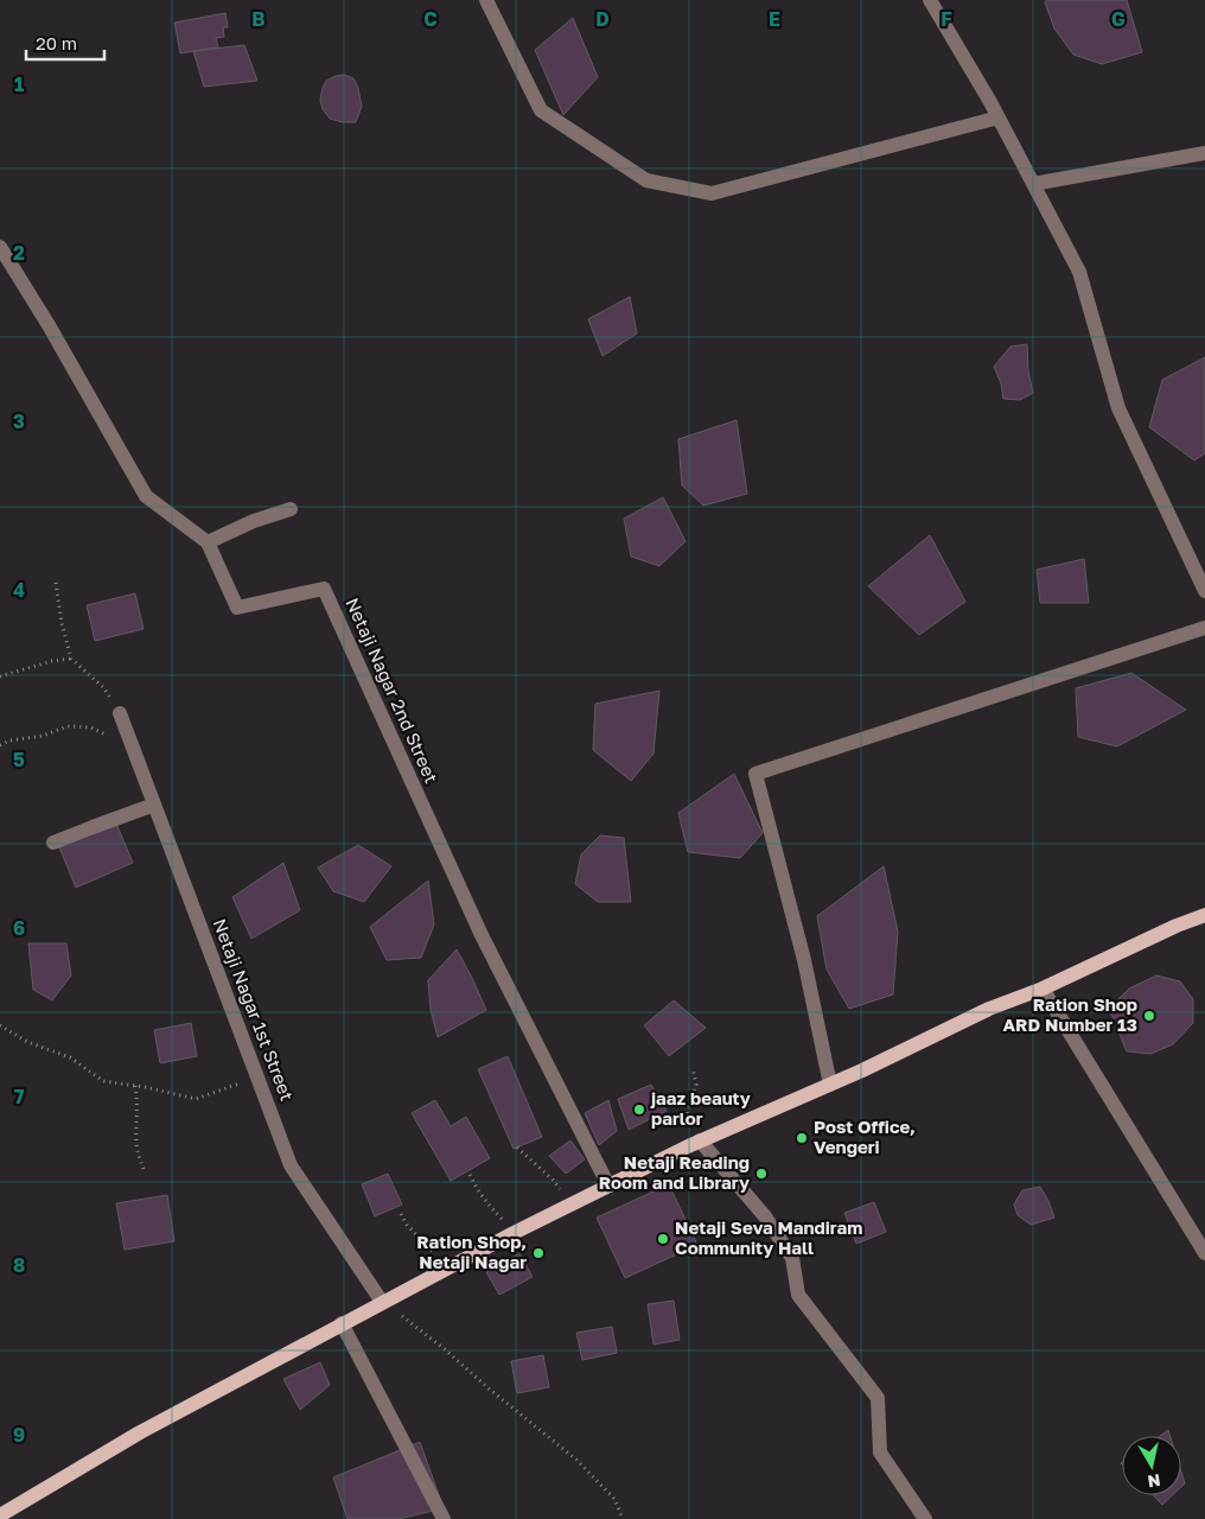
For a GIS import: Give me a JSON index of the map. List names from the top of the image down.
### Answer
{
  "streets": {
    "street": ["Netaji Nagar 2nd Street", "Netaji Nagar 1st Street"]
  },
  "places": [
    "Ration Shop ARD Number 13",
    "jaaz beauty parlor",
    "Post Office, Vengeri",
    "Netaji Reading Room and Library",
    "Netaji Seva Mandiram Community Hall",
    "Ration Shop, Netaji Nagar"
  ],
  "scale_bar": "20 m",
  "north": "bottom",
  "grid": {
    "columns": [
      "B",
      "C",
      "D",
      "E",
      "F",
      "G"
    ],
    "rows": [
      "1",
      "2",
      "3",
      "4",
      "5",
      "6",
      "7",
      "8",
      "9"
    ]
  }
}
